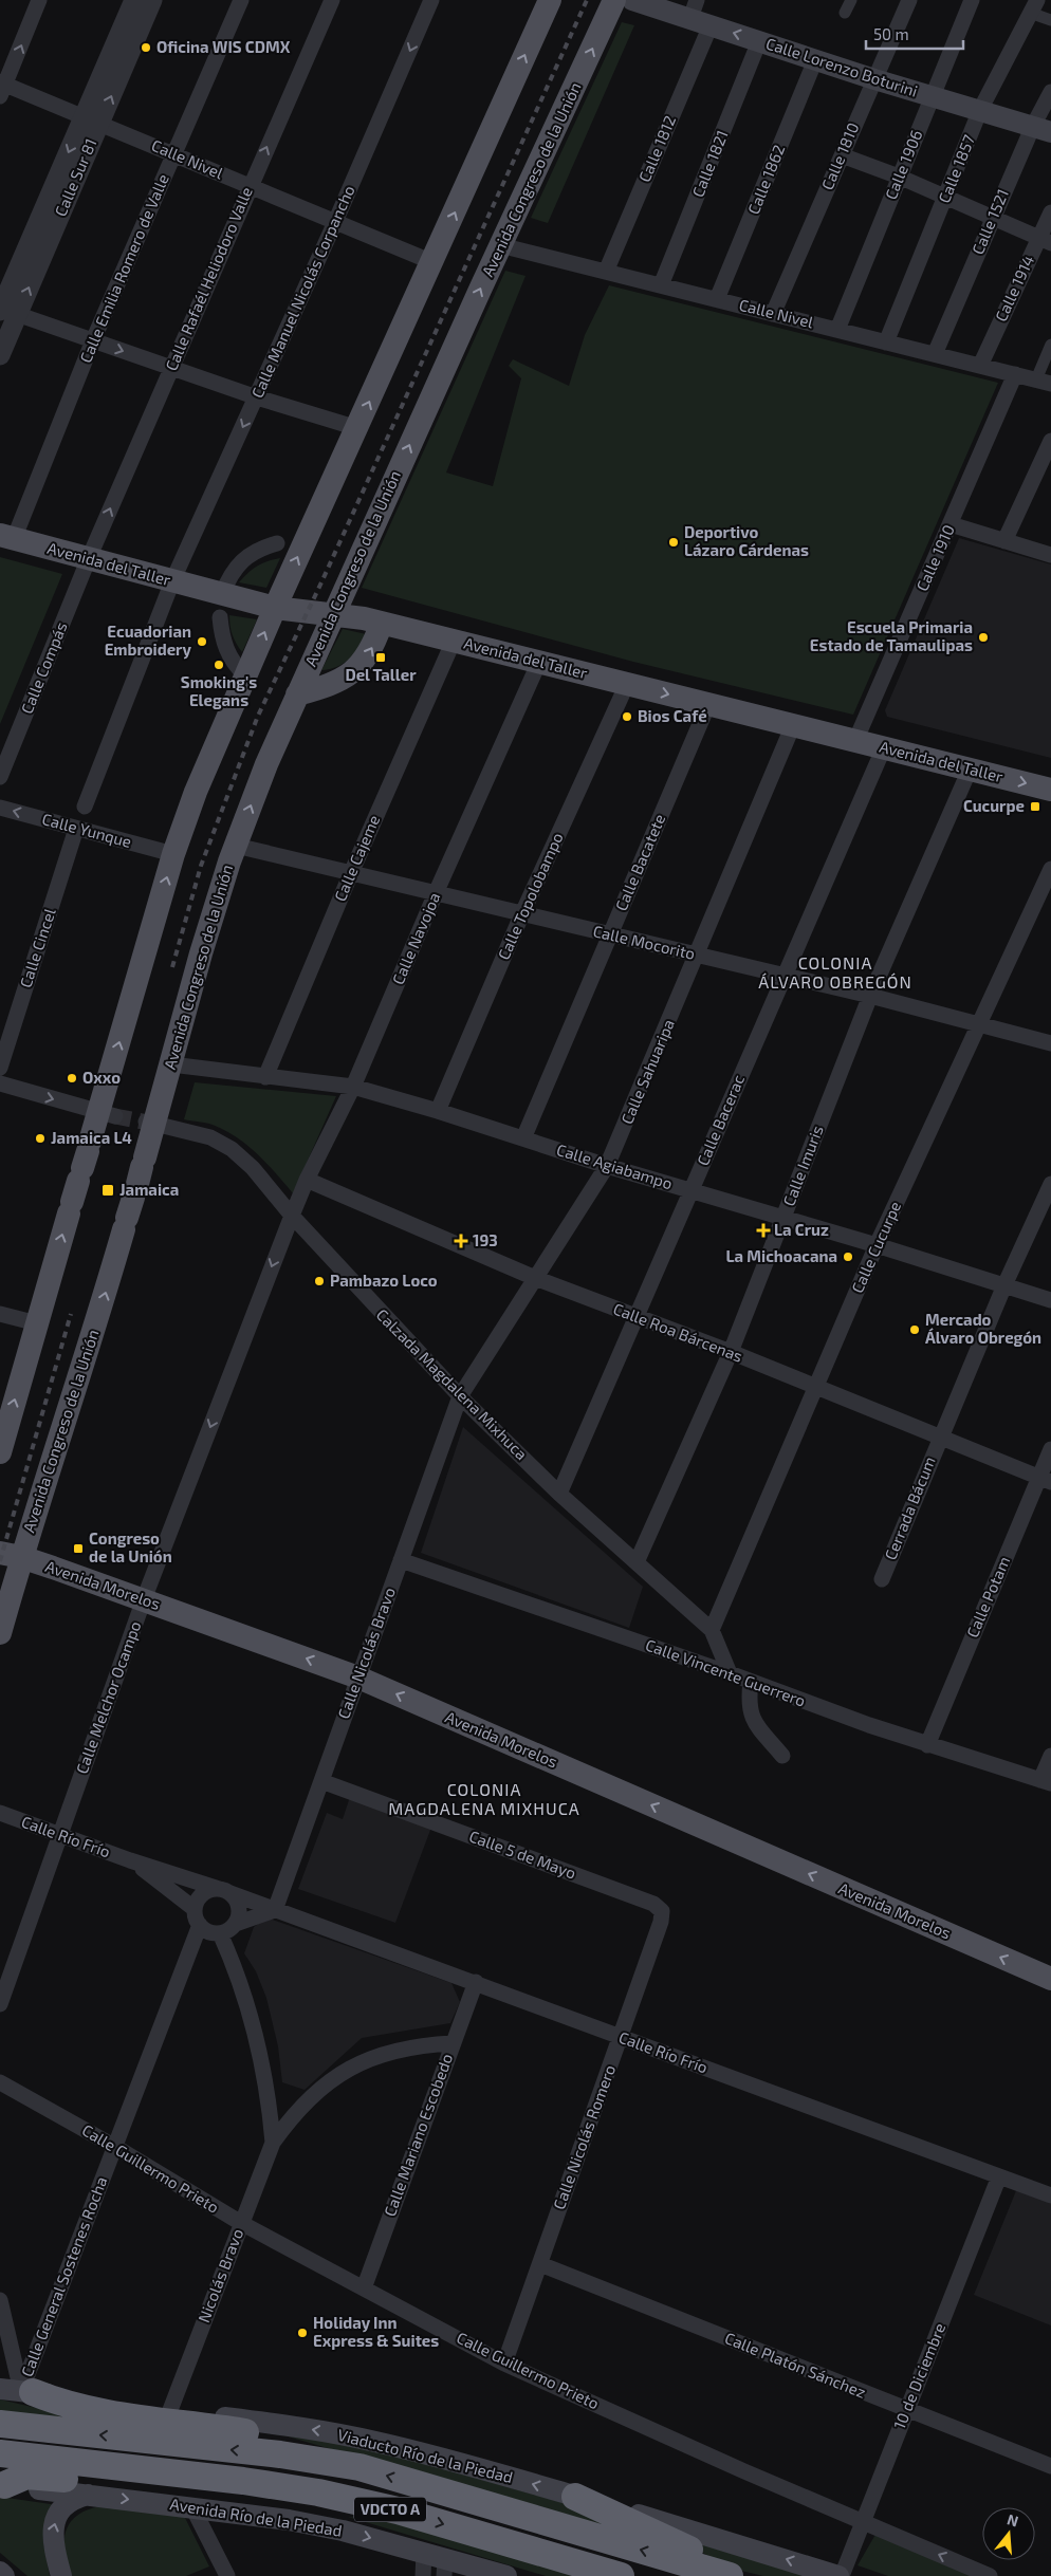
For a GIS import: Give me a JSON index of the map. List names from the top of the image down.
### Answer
{
  "streets": {
    "highway": ["Viaducto Río de la Piedad", "VDCTO A"],
    "main road": [
      "Calle Lorenzo Boturini",
      "Avenida Congreso de la Unión",
      "Avenida del Taller",
      "Avenida Morelos",
      "Avenida Río de la Piedad"
    ],
    "street": [
      "Calle 1812",
      "Calle 1810",
      "Calle Nivel",
      "Calle 1821",
      "Calle 1906",
      "Calle 1857",
      "Calle Sur 81",
      "Calle 1862",
      "Calle 1521",
      "Calle Emilia Romero de Valle",
      "Calle Rafaél Heliodoro Valle",
      "Calle 1914",
      "Calle Manuel Nicolás Corpancho",
      "Calle 1910",
      "Calle Compás",
      "Calle Yunque",
      "Calle Cajeme",
      "Calle Bacatete",
      "Calle Topolobampo",
      "Calle Navojoa",
      "Calle Mocorito",
      "Calle Cincel",
      "Calle Sahuaripa",
      "Calle Bacerac",
      "Calle Imuris",
      "Calle Agiabampo",
      "Calle Cucurpe",
      "Calle Roa Bárcenas",
      "Calzada Magdalena Mixhuca",
      "Cerrada Bácum",
      "Calle Potam",
      "Calle Nicolás Bravo",
      "Calle Vincente Guerrero",
      "Calle Melchor Ocampo",
      "Calle Río Frío",
      "Calle 5 de Mayo",
      "Calle Mariano Escobedo",
      "Calle Nicolás Romero",
      "Calle Guillermo Prieto",
      "Nicolás Bravo",
      "Calle General Sostenes Rocha",
      "Calle Platón Sánchez",
      "10 de Diciembre"
    ]
  },
  "crossings": [
    ["Calle Lorenzo Boturini", "Calle 1812"],
    ["Calle Lorenzo Boturini", "Calle 1810"],
    ["Calle Lorenzo Boturini", "Calle 1821"],
    ["Calle Lorenzo Boturini", "Calle 1906"],
    ["Calle Lorenzo Boturini", "Calle 1857"],
    ["Calle Lorenzo Boturini", "Calle 1862"],
    ["Calle Lorenzo Boturini", "Calle 1521"],
    ["Calle 1812", "Calle Nivel"],
    ["Calle 1810", "Calle Nivel"],
    ["Calle Nivel", "Calle 1821"],
    ["Calle Nivel", "Calle 1906"],
    ["Calle Nivel", "Calle 1857"],
    ["Calle Nivel", "Calle Sur 81"],
    ["Calle Nivel", "Avenida Congreso de la Unión"],
    ["Calle Nivel", "Calle 1862"],
    ["Calle Nivel", "Calle 1521"],
    ["Calle Nivel", "Calle Emilia Romero de Valle"],
    ["Calle Nivel", "Calle Rafaél Heliodoro Valle"],
    ["Calle Nivel", "Calle 1914"],
    ["Calle Nivel", "Calle Manuel Nicolás Corpancho"],
    ["Calle Nivel", "Calle 1910"],
    ["Avenida Congreso de la Unión", "Avenida del Taller"],
    ["Avenida Congreso de la Unión", "Calle Mocorito"],
    ["Avenida Congreso de la Unión", "Calle Agiabampo"],
    ["Avenida Congreso de la Unión", "Calzada Magdalena Mixhuca"],
    ["Avenida Congreso de la Unión", "Avenida Morelos"],
    ["Calle Emilia Romero de Valle", "Avenida del Taller"],
    ["Calle Rafaél Heliodoro Valle", "Avenida del Taller"],
    ["Calle Rafaél Heliodoro Valle", "Calle Compás"],
    ["Calle Manuel Nicolás Corpancho", "Avenida del Taller"],
    ["Calle 1910", "Avenida del Taller"],
    ["Avenida del Taller", "Calle Compás"],
    ["Avenida del Taller", "Calle Cajeme"],
    ["Avenida del Taller", "Calle Bacatete"],
    ["Avenida del Taller", "Calle Topolobampo"],
    ["Avenida del Taller", "Calle Navojoa"],
    ["Avenida del Taller", "Calle Sahuaripa"],
    ["Avenida del Taller", "Calle Bacerac"],
    ["Avenida del Taller", "Calle Imuris"],
    ["Calle Yunque", "Calle Cincel"],
    ["Calle Cajeme", "Calle Mocorito"],
    ["Calle Cajeme", "Calle Agiabampo"],
    ["Calle Bacatete", "Calle Mocorito"],
    ["Calle Bacatete", "Calle Agiabampo"],
    ["Calle Topolobampo", "Calle Mocorito"],
    ["Calle Topolobampo", "Calle Agiabampo"],
    ["Calle Navojoa", "Calle Mocorito"],
    ["Calle Navojoa", "Calle Agiabampo"],
    ["Calle Navojoa", "Calle Roa Bárcenas"],
    ["Calle Navojoa", "Calzada Magdalena Mixhuca"],
    ["Calle Navojoa", "Calle Melchor Ocampo"],
    ["Calle Mocorito", "Calle Sahuaripa"],
    ["Calle Mocorito", "Calle Bacerac"],
    ["Calle Mocorito", "Calle Imuris"],
    ["Calle Mocorito", "Calle Cucurpe"],
    ["Calle Sahuaripa", "Calle Agiabampo"],
    ["Calle Sahuaripa", "Calle Roa Bárcenas"],
    ["Calle Sahuaripa", "Calzada Magdalena Mixhuca"],
    ["Calle Sahuaripa", "Calle Nicolás Bravo"],
    ["Calle Bacerac", "Calle Agiabampo"],
    ["Calle Bacerac", "Calle Roa Bárcenas"],
    ["Calle Bacerac", "Calzada Magdalena Mixhuca"],
    ["Calle Imuris", "Calle Agiabampo"],
    ["Calle Imuris", "Calle Roa Bárcenas"],
    ["Calle Imuris", "Calzada Magdalena Mixhuca"],
    ["Calle Agiabampo", "Calle Cucurpe"],
    ["Calle Agiabampo", "Cerrada Bácum"],
    ["Calle Cucurpe", "Calle Roa Bárcenas"],
    ["Calle Cucurpe", "Calzada Magdalena Mixhuca"],
    ["Calle Roa Bárcenas", "Cerrada Bácum"],
    ["Calle Roa Bárcenas", "Calle Potam"],
    ["Calzada Magdalena Mixhuca", "Calle Nicolás Bravo"],
    ["Calzada Magdalena Mixhuca", "Calle Vincente Guerrero"],
    ["Calzada Magdalena Mixhuca", "Calle Melchor Ocampo"],
    ["Avenida Morelos", "Calle Nicolás Bravo"],
    ["Avenida Morelos", "Calle Melchor Ocampo"],
    ["Calle Potam", "Calle Vincente Guerrero"],
    ["Calle Nicolás Bravo", "Calle Vincente Guerrero"],
    ["Calle Nicolás Bravo", "Calle Río Frío"],
    ["Calle Nicolás Bravo", "Calle 5 de Mayo"],
    ["Calle Melchor Ocampo", "Calle Río Frío"],
    ["Calle Río Frío", "Calle Mariano Escobedo"],
    ["Calle Río Frío", "Calle Nicolás Romero"],
    ["Calle Río Frío", "Calle General Sostenes Rocha"],
    ["Calle Río Frío", "10 de Diciembre"],
    ["Calle 5 de Mayo", "Calle Nicolás Romero"],
    ["Calle Mariano Escobedo", "Calle Guillermo Prieto"],
    ["Calle Nicolás Romero", "Calle Guillermo Prieto"],
    ["Calle Nicolás Romero", "Calle Platón Sánchez"],
    ["Calle Guillermo Prieto", "Nicolás Bravo"],
    ["Calle Guillermo Prieto", "Calle General Sostenes Rocha"],
    ["Calle Guillermo Prieto", "10 de Diciembre"],
    ["Nicolás Bravo", "Viaducto Río de la Piedad"],
    ["Calle General Sostenes Rocha", "Viaducto Río de la Piedad"],
    ["Calle Platón Sánchez", "10 de Diciembre"],
    ["10 de Diciembre", "Viaducto Río de la Piedad"]
  ],
  "one_way": [
    "Calle Rafaél Heliodoro Valle",
    "Calle Manuel Nicolás Corpancho",
    "Calle Yunque",
    "Avenida Morelos",
    "Calle Melchor Ocampo",
    "Viaducto Río de la Piedad",
    "Avenida Río de la Piedad"
  ],
  "districts": ["COLONIA ÁLVARO OBREGÓN", "COLONIA MAGDALENA MIXHUCA"],
  "places": {
    "other": [
      "Oficina WIS CDMX",
      "Deportivo Lázaro Cárdenas",
      "Escuela Primaria Estado de Tamaulipas",
      "Ecuadorian Embroidery",
      "Smoking's Elegans",
      "Bios Café",
      "Oxxo",
      "Jamaica L4",
      "La Michoacana",
      "Pambazo Loco",
      "Mercado Álvaro Obregón",
      "Holiday Inn Express & Suites"
    ],
    "transit": [
      "Del Taller",
      "Cucurpe",
      "Jamaica",
      "Congreso de la Unión"
    ],
    "health": ["La Cruz", "193"]
  },
  "scale_bar": "50 m",
  "north": "top"
}
